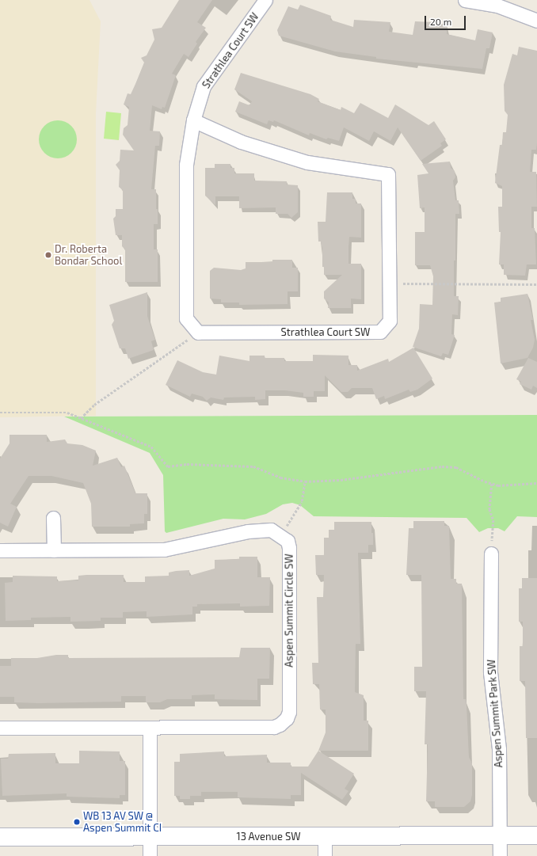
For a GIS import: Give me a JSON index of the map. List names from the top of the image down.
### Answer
{
  "streets": {
    "street": [
      "Strathlea Court SW",
      "Aspen Summit Circle SW",
      "Aspen Summit Park SW",
      "13 Avenue SW"
    ]
  },
  "crossings": [
    ["Aspen Summit Park SW", "13 Avenue SW"]
  ],
  "places": ["Dr. Roberta Bondar School", "WB 13 AV SW @ Aspen Summit CI"],
  "scale_bar": "20 m"
}
